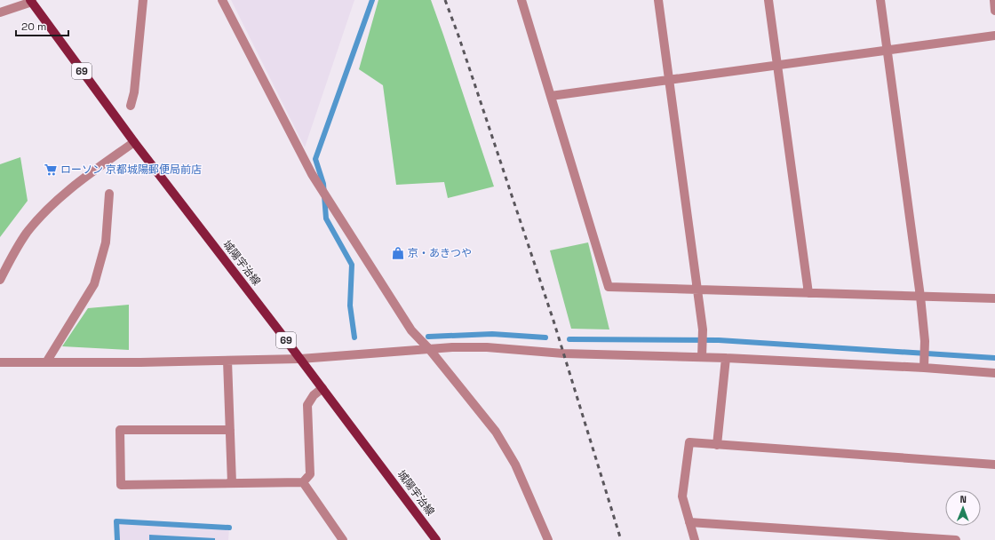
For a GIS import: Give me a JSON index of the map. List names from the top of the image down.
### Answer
{
  "streets": {
    "main road": ["69", "城陽宇治線"]
  },
  "places": {
    "supermarket": ["ローソン 京都城陽郵便局前店"],
    "shop": ["京・あきつや"]
  },
  "scale_bar": "20 m",
  "north": "top"
}
